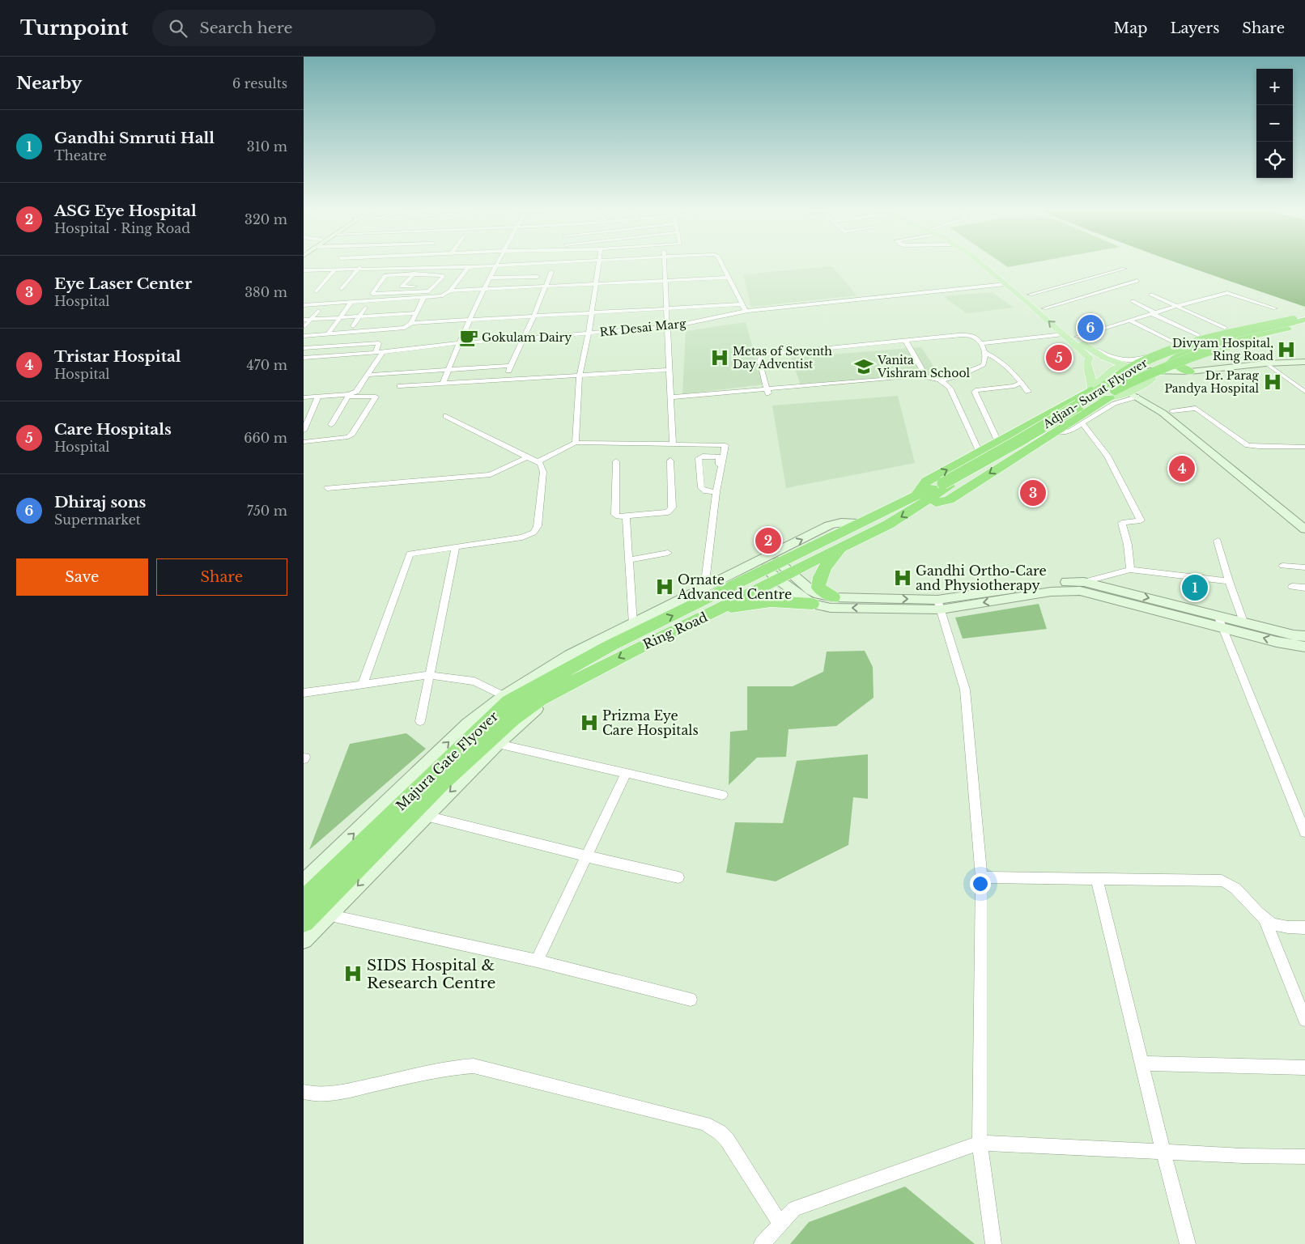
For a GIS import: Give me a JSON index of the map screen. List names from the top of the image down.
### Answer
{
  "streets": {
    "highway": ["Adjan- Surat Flyover", "Ring Road", "Majura Gate Flyover"],
    "street": ["RK Desai Marg"]
  },
  "crossings": [
    ["Adjan- Surat Flyover", "Ring Road"],
    ["Ring Road", "Majura Gate Flyover"]
  ],
  "places": {
    "cafe": ["Gokulam Dairy"],
    "hospital": [
      "Divyam Hospital, Ring Road",
      "Metas of Seventh Day Adventist",
      "Dr. Parag Pandya Hospital",
      "Gandhi Ortho-Care and Physiotherapy",
      "Ornate Advanced Centre",
      "Prizma Eye Care Hospitals",
      "SIDS Hospital & Research Centre"
    ],
    "school or university": ["Vanita Vishram School"]
  },
  "page": {
    "header": "Turnpoint",
    "search": "Search here",
    "nav": ["Map", "Layers", "Share"],
    "heading": ["Nearby", "6 results"],
    "map_buttons": ["+", "−"],
    "list": [
      {
        "mark": "1",
        "name": "Gandhi Smruti Hall",
        "note": "Theatre",
        "value": "310 m"
      },
      {
        "mark": "2",
        "name": "ASG Eye Hospital",
        "note": "Hospital · Ring Road",
        "value": "320 m"
      },
      {
        "mark": "3",
        "name": "Eye Laser Center",
        "note": "Hospital",
        "value": "380 m"
      },
      {
        "mark": "4",
        "name": "Tristar Hospital",
        "note": "Hospital",
        "value": "470 m"
      },
      {
        "mark": "5",
        "name": "Care Hospitals",
        "note": "Hospital",
        "value": "660 m"
      },
      {
        "mark": "6",
        "name": "Dhiraj sons",
        "note": "Supermarket",
        "value": "750 m"
      }
    ],
    "pins": [
      "6",
      "5",
      "4",
      "3",
      "2",
      "1"
    ],
    "buttons": ["Save", "Share"]
  }
}
